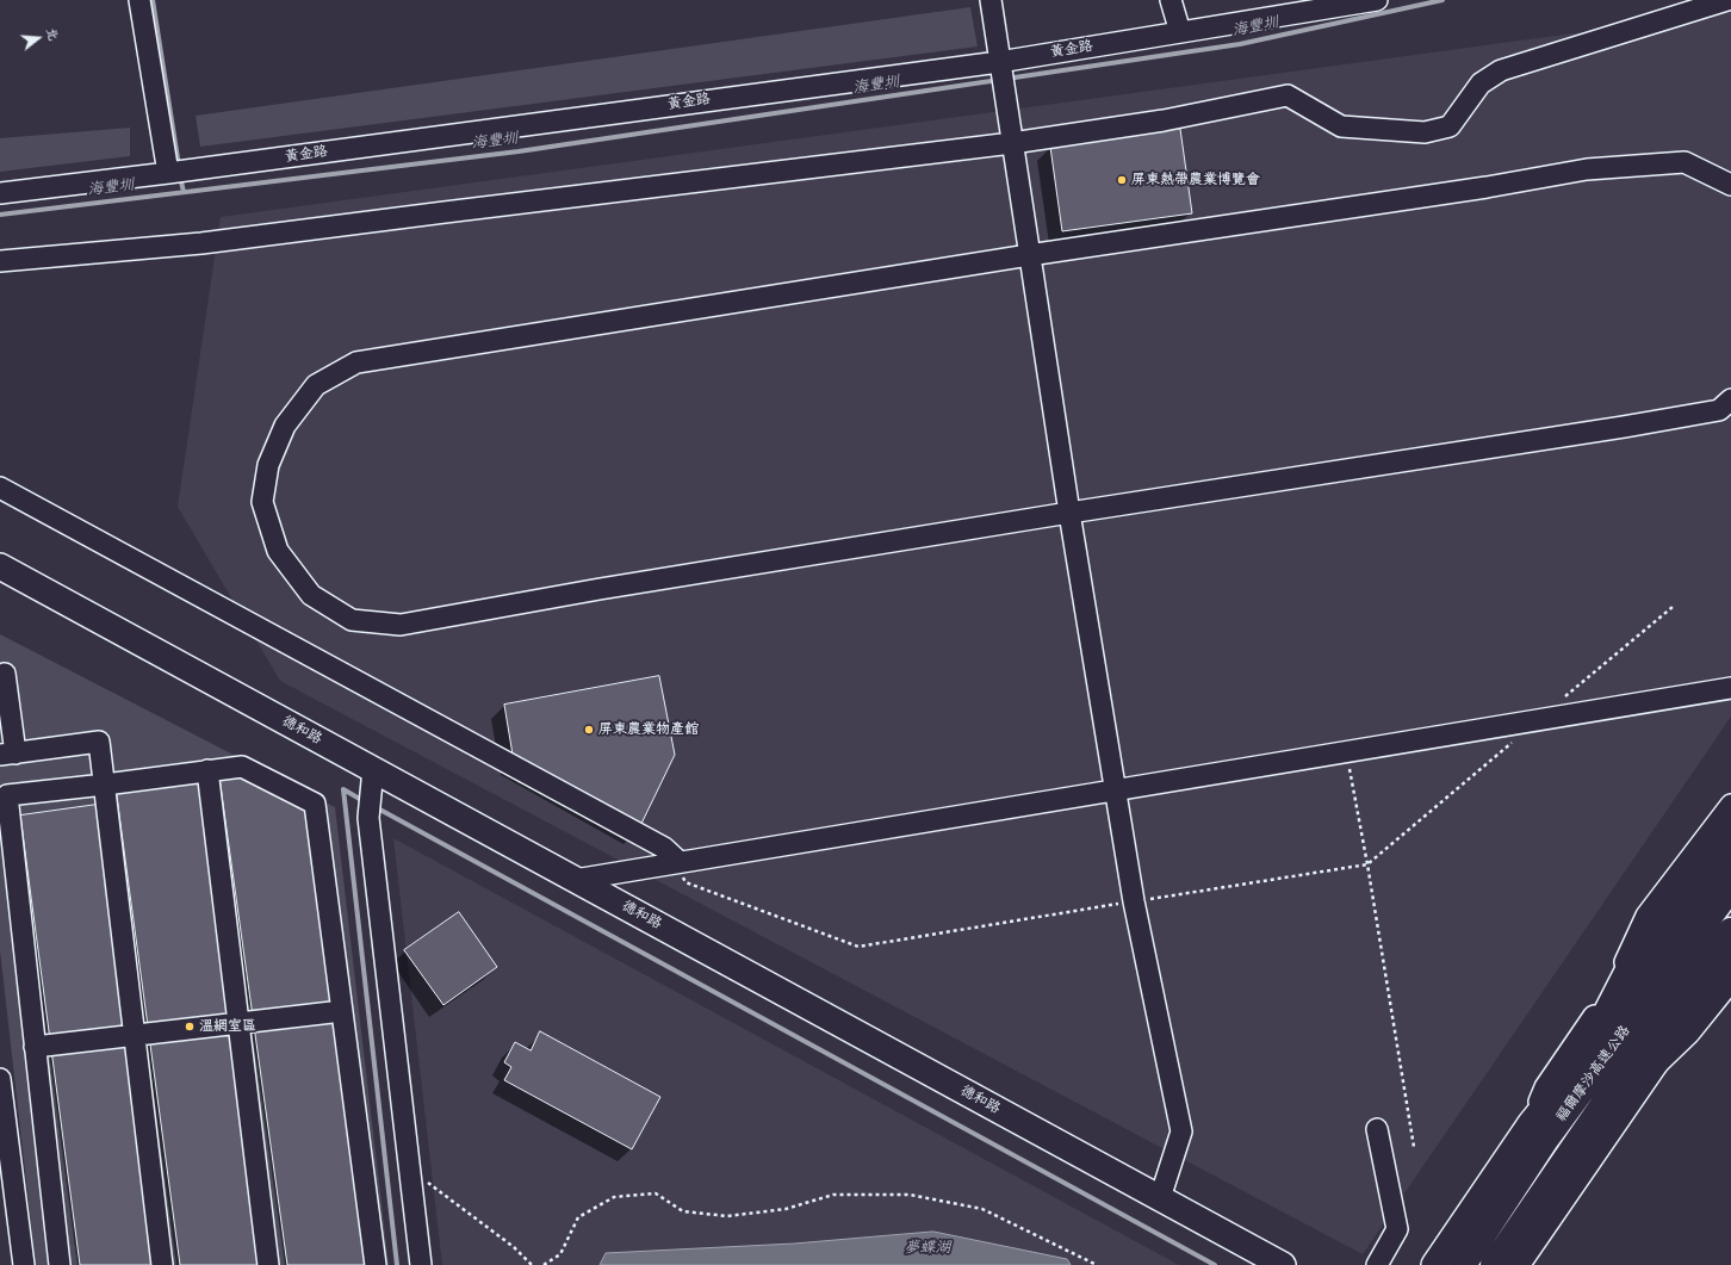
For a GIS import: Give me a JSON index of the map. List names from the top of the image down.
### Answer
{
  "streets": {
    "highway": ["福爾摩沙高速公路"],
    "main road": ["德和路"],
    "street": ["黃金路"]
  },
  "water": ["海豐圳", "夢蝶湖"],
  "places": ["屏東熱帶農業博覽會", "屏東農業物產館", "溫網室區"],
  "north": "right"
}
